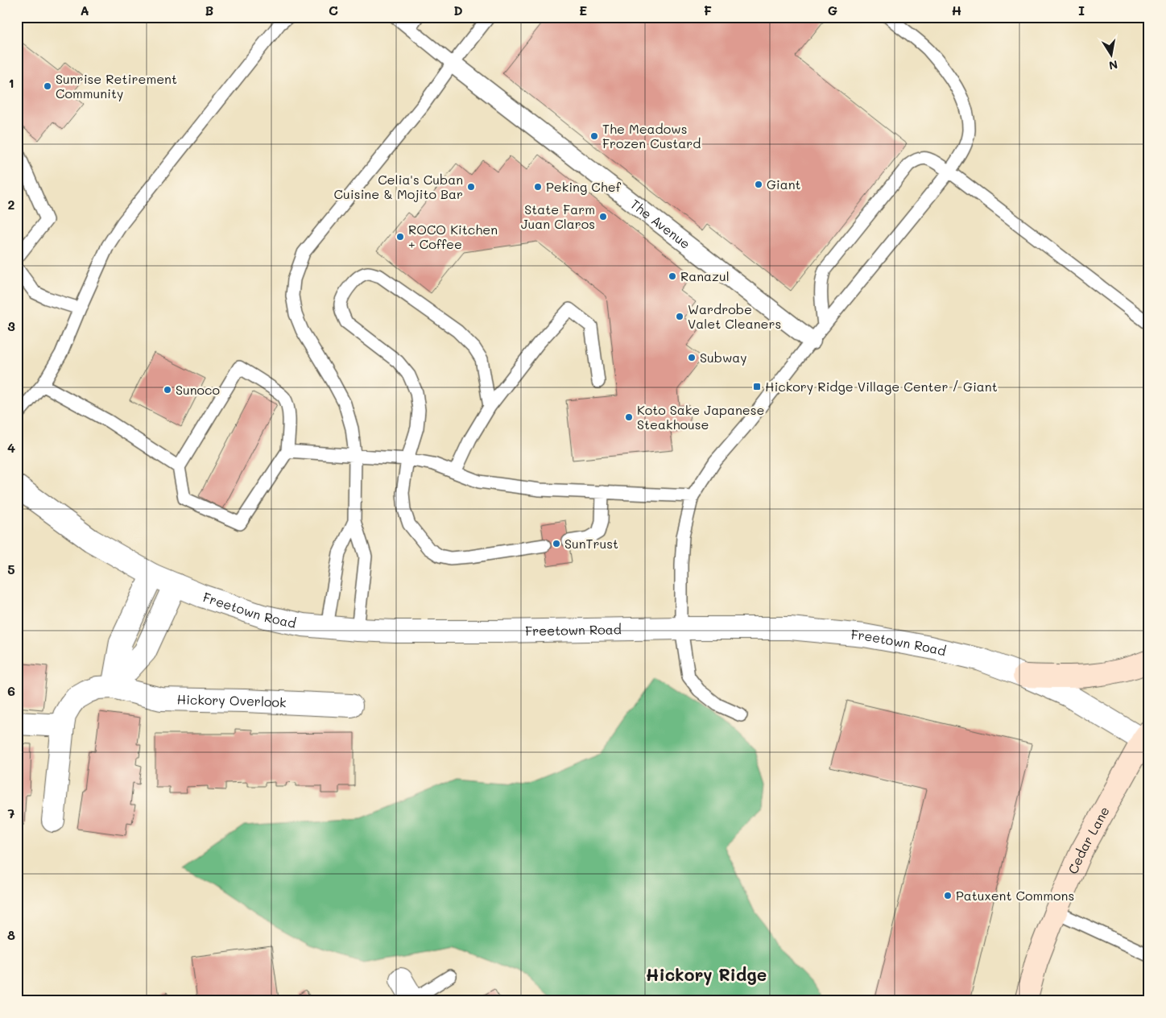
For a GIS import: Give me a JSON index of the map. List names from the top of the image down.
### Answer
{
  "streets": {
    "main road": ["Cedar Lane"],
    "street": ["The Avenue", "Freetown Road", "Hickory Overlook"]
  },
  "crossings": [
    ["Freetown Road", "Cedar Lane"]
  ],
  "districts": ["Hickory Ridge"],
  "places": {
    "other": [
      "Sunrise Retirement Community",
      "The Meadows Frozen Custard",
      "Giant",
      "Celia's Cuban Cuisine & Mojito Bar",
      "Peking Chef",
      "State Farm Juan Claros",
      "ROCO Kitchen + Coffee",
      "Ranazul",
      "Wardrobe Valet Cleaners",
      "Subway",
      "Sunoco",
      "Koto Sake Japanese Steakhouse",
      "SunTrust",
      "Patuxent Commons"
    ],
    "transit": ["Hickory Ridge Village Center / Giant"]
  },
  "north": "bottom",
  "grid": {
    "columns": [
      "A",
      "B",
      "C",
      "D",
      "E",
      "F",
      "G",
      "H",
      "I"
    ],
    "rows": [
      "1",
      "2",
      "3",
      "4",
      "5",
      "6",
      "7",
      "8"
    ]
  }
}
